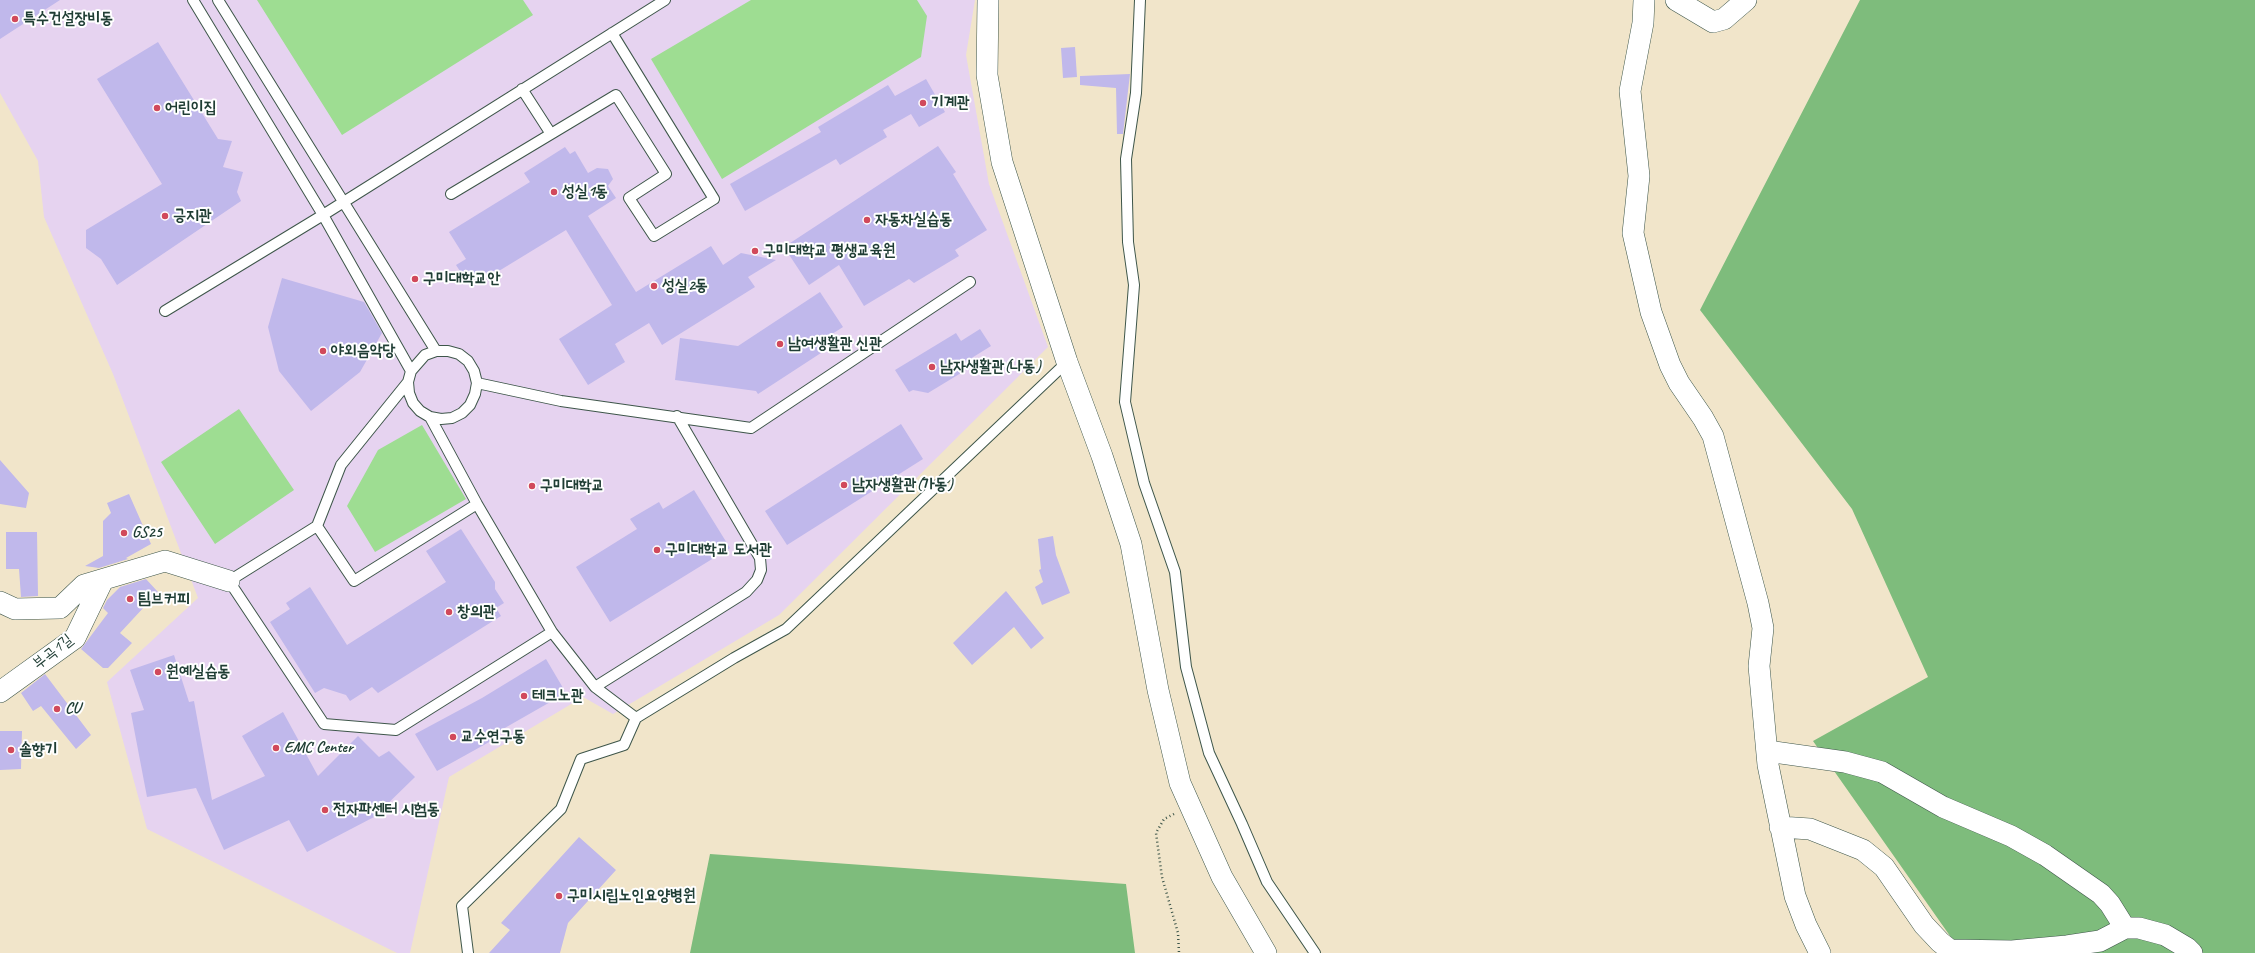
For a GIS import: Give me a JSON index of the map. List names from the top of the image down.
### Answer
{
  "streets": {
    "street": ["부곡1길"]
  },
  "places": [
    "특수건설장비동",
    "기계관",
    "어린이집",
    "성실1동",
    "긍지관",
    "자동차실습동",
    "구미대학교 평생교육원",
    "구미대학교안",
    "성실2동",
    "남여생활관 신관",
    "야외음악당",
    "남자생활관(나동)",
    "남자생활관(가동)",
    "구미대학교",
    "GS25",
    "구미대학교 도서관",
    "팀브커피",
    "창의관",
    "원예실습동",
    "테크노관",
    "CU",
    "교수연구동",
    "EMC Center",
    "솔향기",
    "전자파센터 시험동",
    "구미시립노인요양병원"
  ]
}
